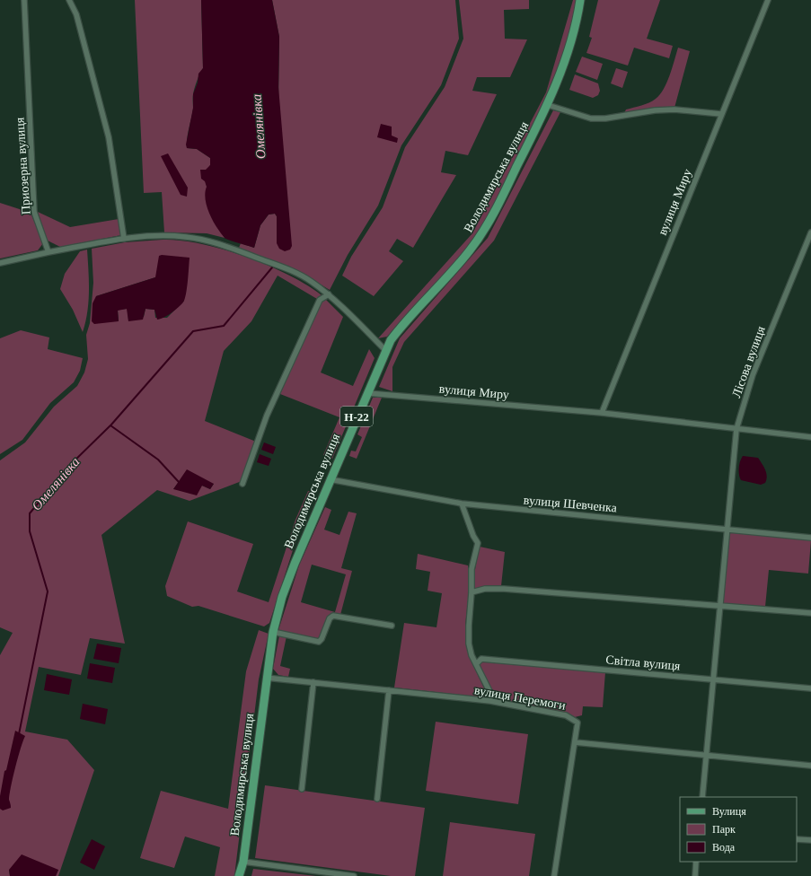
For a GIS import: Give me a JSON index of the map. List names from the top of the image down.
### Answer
{
  "streets": {
    "main road": ["Володимирська вулиця", "Н-22"],
    "street": [
      "Приозерна вулиця",
      "вулиця Миру",
      "Лісова вулиця",
      "вулиця Шевченка",
      "Світла вулиця",
      "вулиця Перемоги"
    ]
  },
  "crossings": [
    ["Володимирська вулиця", "вулиця Миру"],
    ["Володимирська вулиця", "вулиця Шевченка"],
    ["Володимирська вулиця", "вулиця Перемоги"],
    ["вулиця Миру", "Лісова вулиця"],
    ["Лісова вулиця", "вулиця Шевченка"],
    ["Лісова вулиця", "Світла вулиця"]
  ],
  "water": ["Омелянівка"],
  "legend": ["Вулиця", "Парк", "Вода"]
}
